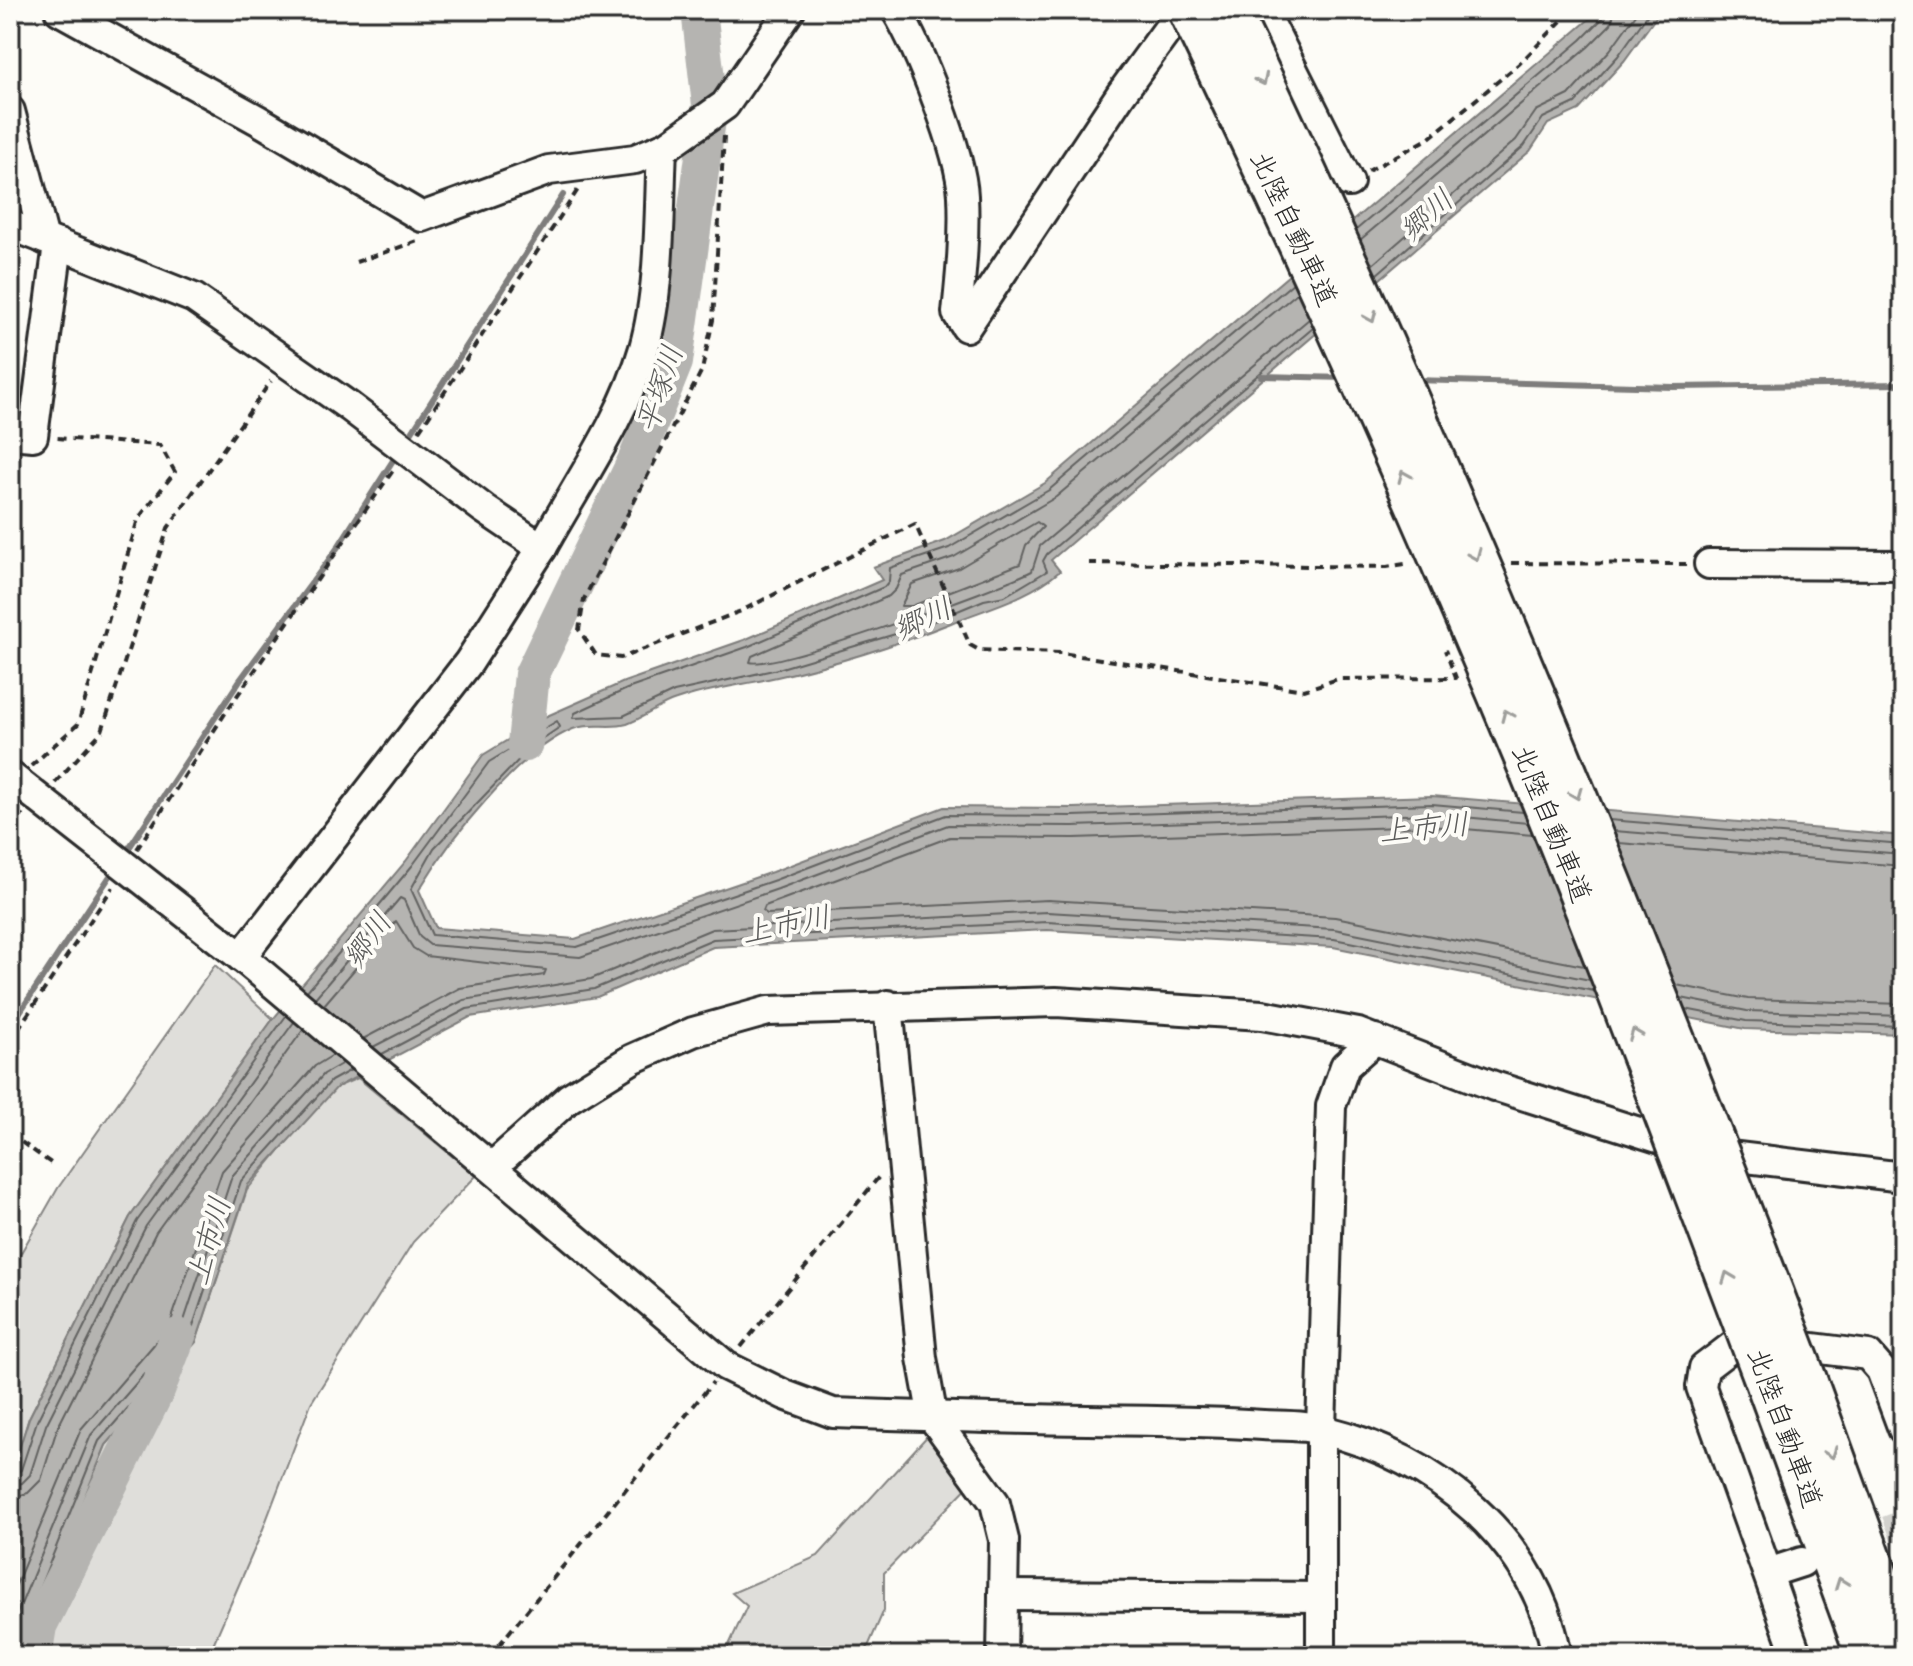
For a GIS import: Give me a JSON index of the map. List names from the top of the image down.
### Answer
{
  "streets": {
    "highway": ["北陸自動車道"]
  },
  "water": ["郷川", "平塚川", "上市川"]
}
